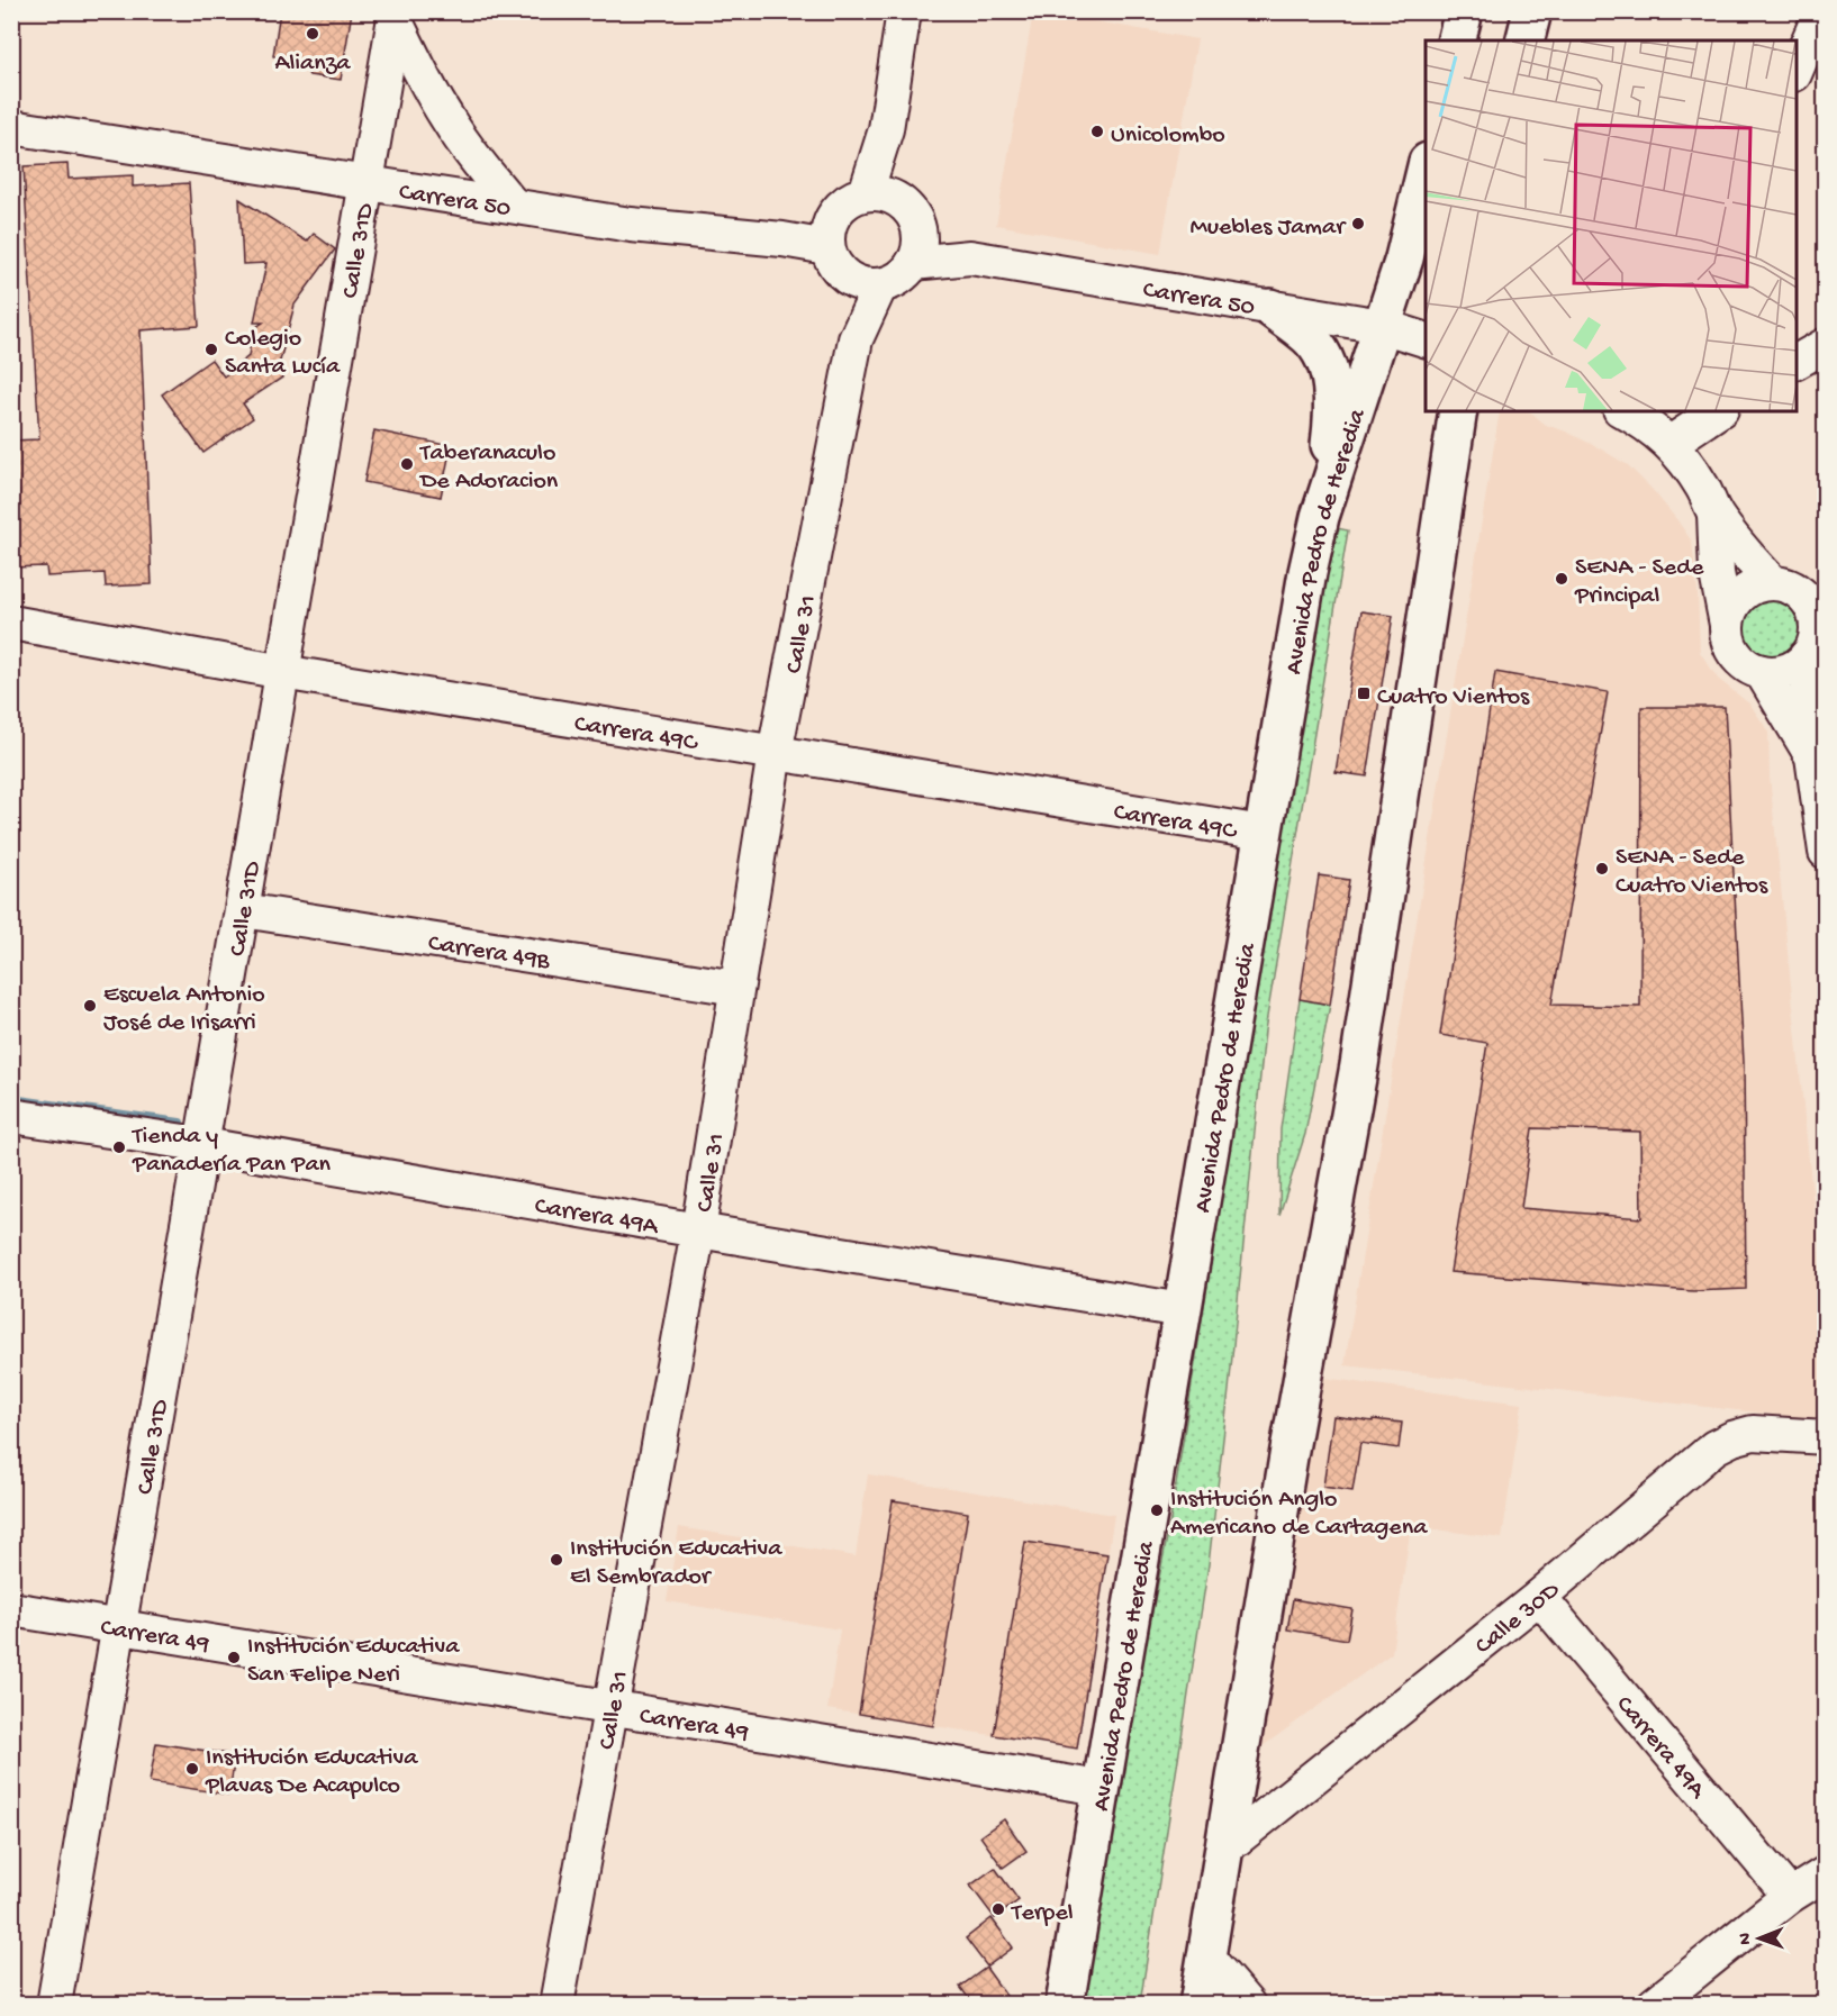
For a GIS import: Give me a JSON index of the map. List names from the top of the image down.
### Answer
{
  "streets": {
    "highway": ["Avenida Pedro de Heredia"],
    "street": [
      "Carrera 50",
      "Calle 31D",
      "Calle 31",
      "Carrera 49C",
      "Carrera 49B",
      "Carrera 49A",
      "Calle 30D",
      "Carrera 49"
    ]
  },
  "crossings": [
    ["Carrera 50", "Calle 31D"],
    ["Carrera 50", "Avenida Pedro de Heredia"],
    ["Carrera 50", "Calle 31"],
    ["Calle 31D", "Carrera 49C"],
    ["Calle 31D", "Carrera 49B"],
    ["Calle 31D", "Carrera 49A"],
    ["Calle 31D", "Carrera 49"],
    ["Avenida Pedro de Heredia", "Carrera 49C"],
    ["Avenida Pedro de Heredia", "Carrera 49A"],
    ["Avenida Pedro de Heredia", "Carrera 49"],
    ["Calle 31", "Carrera 49C"],
    ["Calle 31", "Carrera 49B"],
    ["Calle 31", "Carrera 49A"],
    ["Calle 31", "Carrera 49"],
    ["Carrera 49A", "Calle 30D"]
  ],
  "places": {
    "other": [
      "Alianza",
      "Unicolombo",
      "Muebles Jamar",
      "Colegio Santa Lucía",
      "Taberanaculo De Adoracion",
      "SENA - Sede Principal",
      "SENA - Sede Cuatro Vientos",
      "Escuela Antonio José de Irisarri",
      "Tienda y Panadería Pan Pan",
      "Institución Anglo Americano de Cartagena",
      "Institución Educativa El Sembrador",
      "Institución Educativa San Felipe Neri",
      "Institución Educativa Plavas De Acapulco",
      "Terpel"
    ],
    "transit": ["Cuatro Vientos"]
  },
  "north": "left"
}
